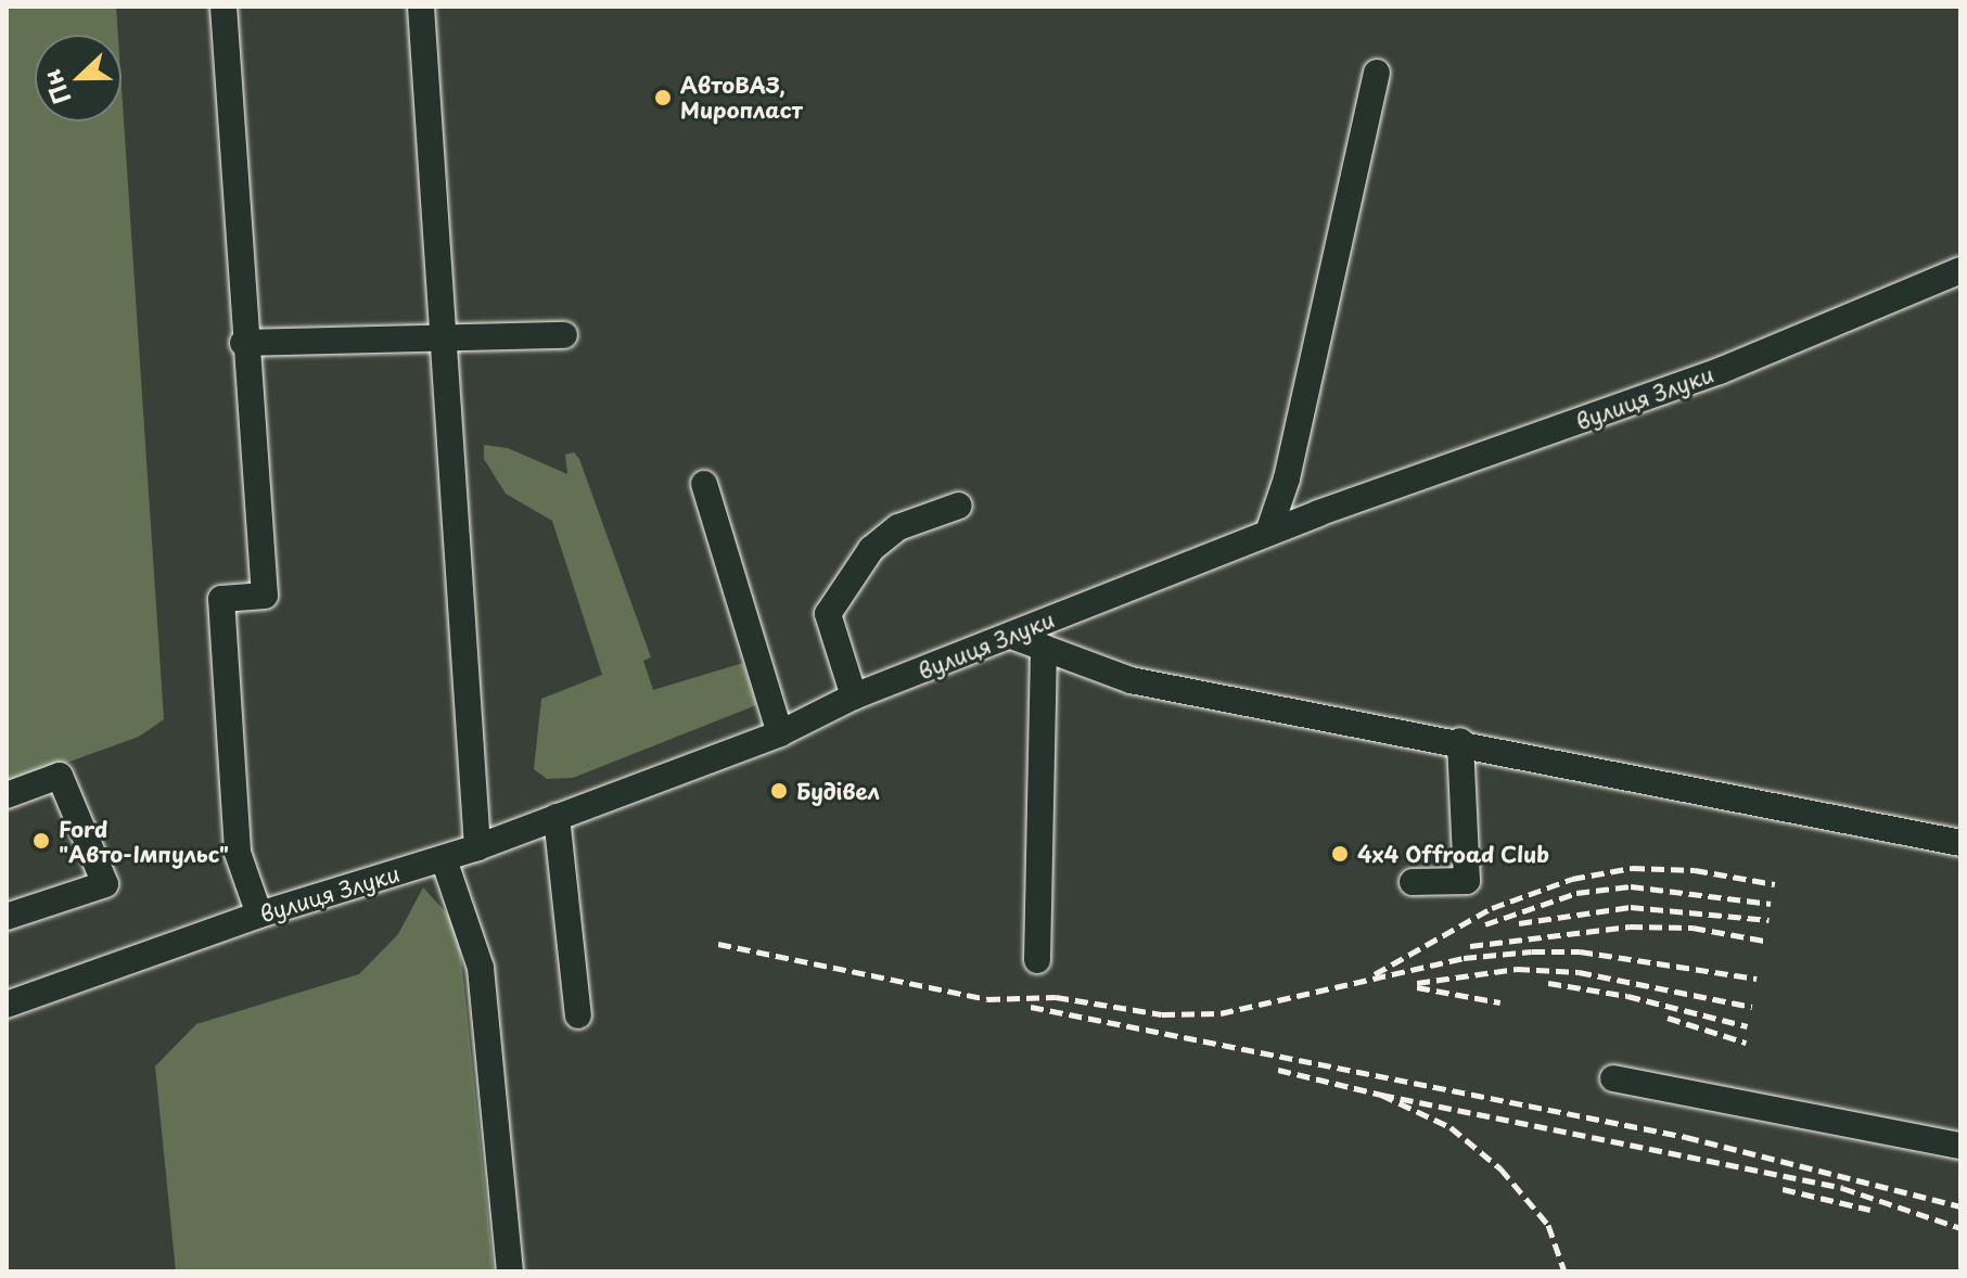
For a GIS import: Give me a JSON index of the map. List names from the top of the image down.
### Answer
{
  "streets": {
    "street": ["вулиця Злуки"]
  },
  "places": [
    "АвтоВАЗ, Миропласт",
    "Будівел",
    "Ford \"Авто-Імпульс\"",
    "4x4 Offroad Club"
  ],
  "north": "left"
}
